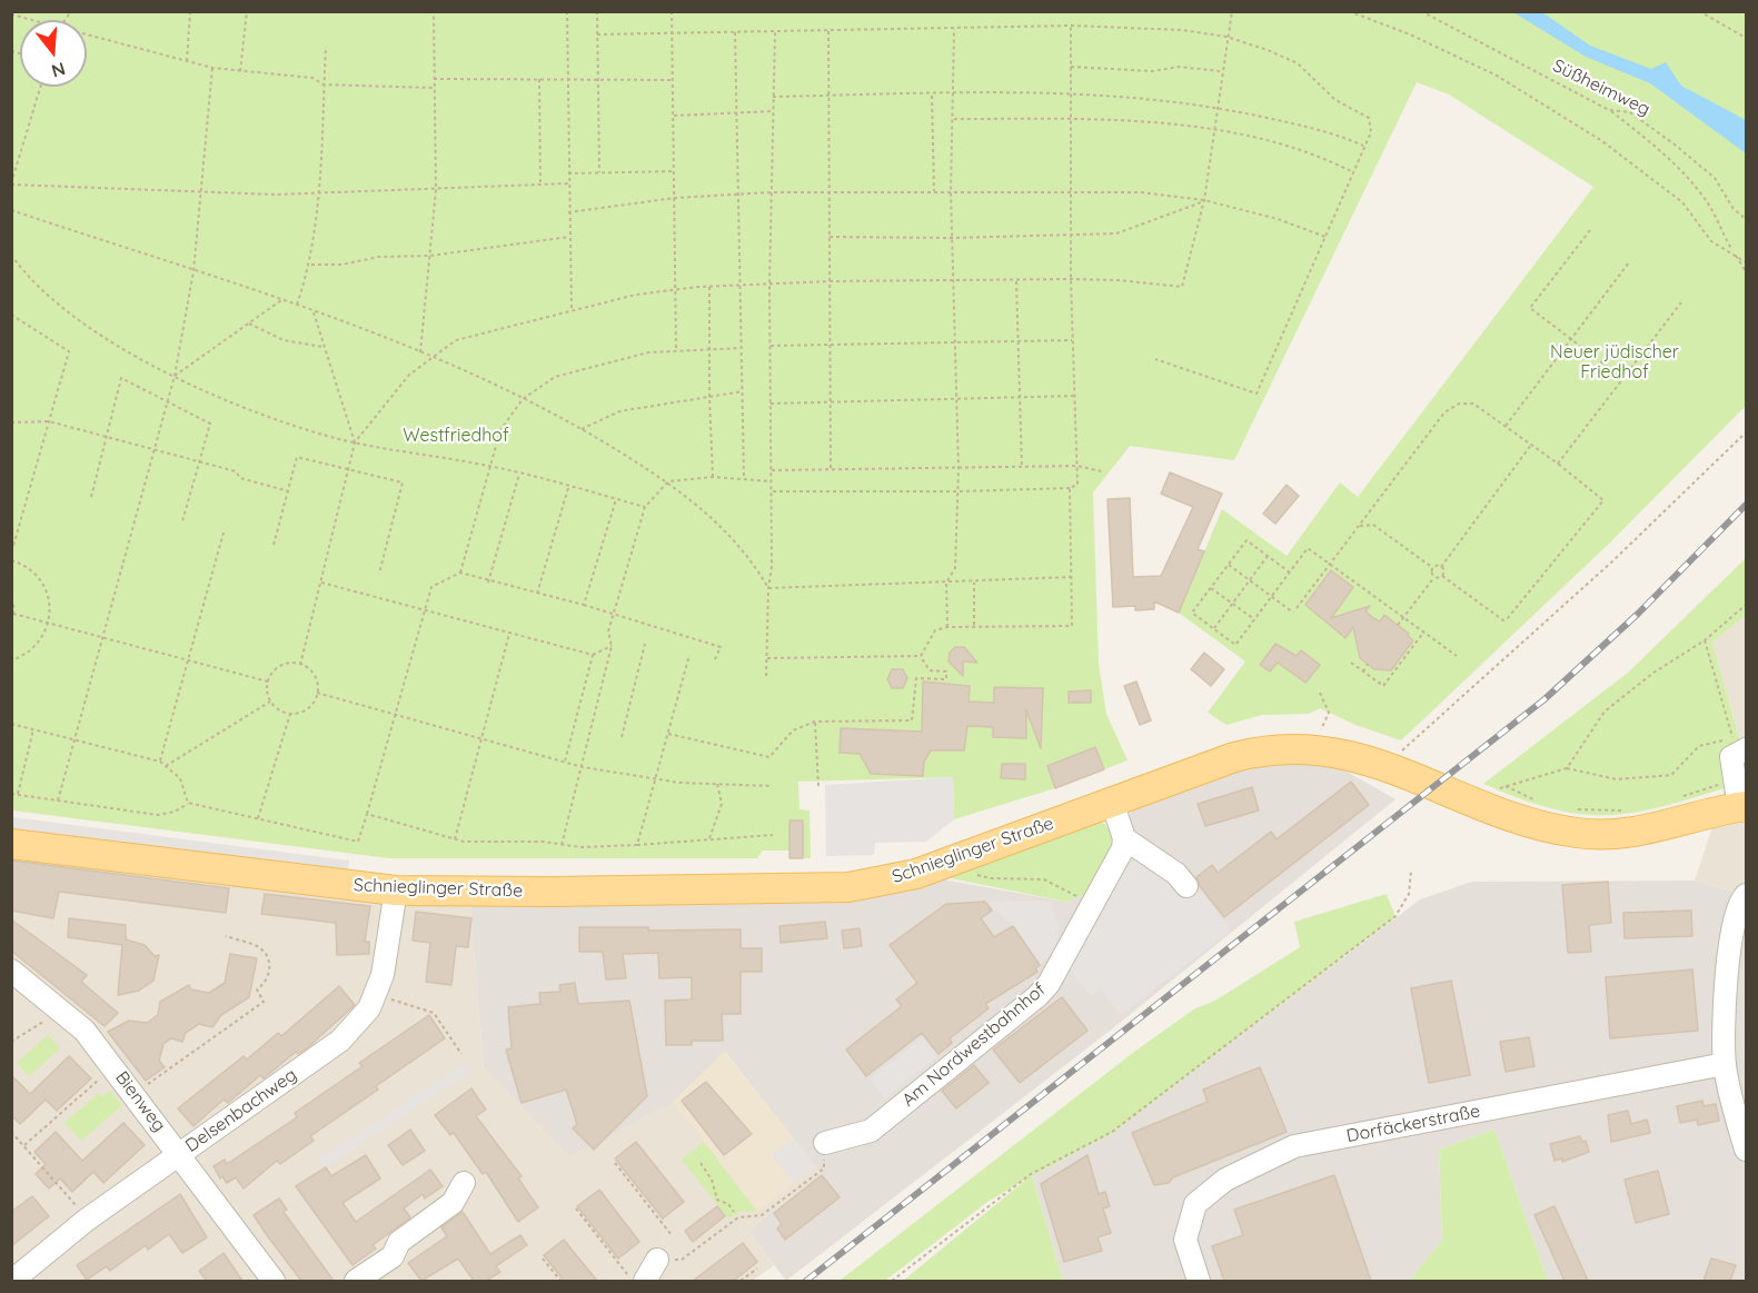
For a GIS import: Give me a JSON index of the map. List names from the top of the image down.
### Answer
{
  "streets": {
    "main road": ["Schnieglinger Straße"],
    "street": [
      "Am Nordwestbahnhof",
      "Bienweg",
      "Delsenbachweg",
      "Dorfäckerstraße"
    ],
    "path": ["Süßheimweg"]
  },
  "crossings": [
    ["Schnieglinger Straße", "Delsenbachweg"],
    ["Bienweg", "Delsenbachweg"]
  ],
  "parks": ["Neuer jüdischer Friedhof", "Westfriedhof"],
  "north": "bottom"
}
